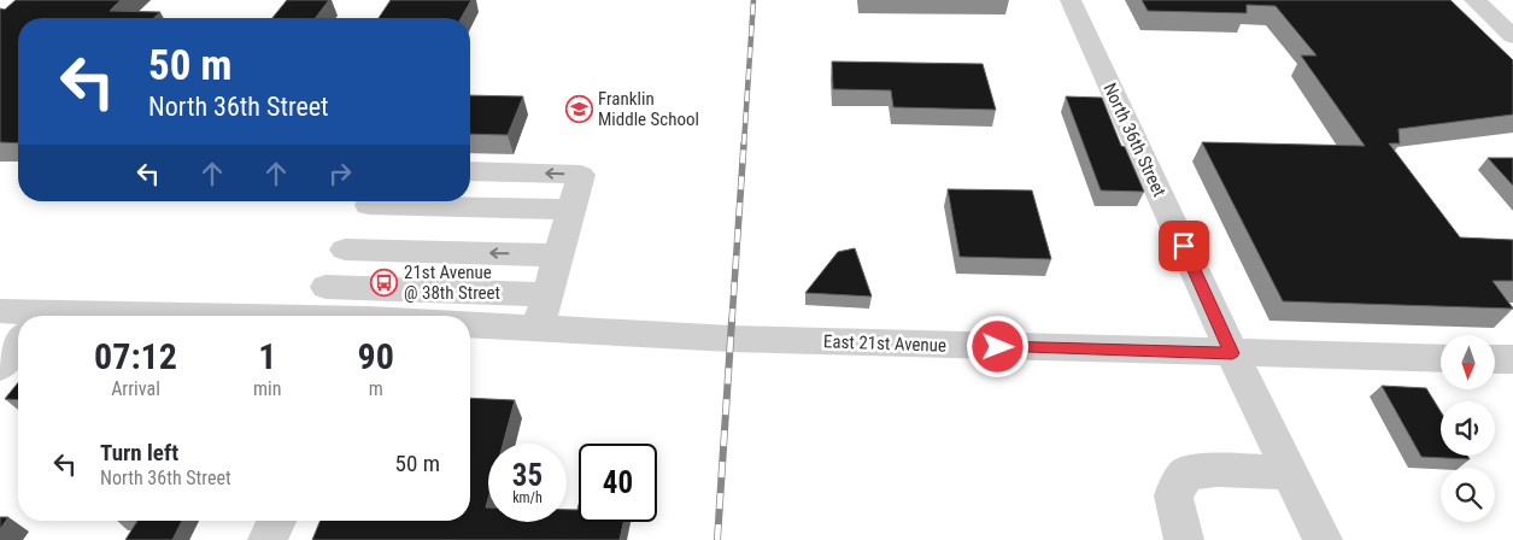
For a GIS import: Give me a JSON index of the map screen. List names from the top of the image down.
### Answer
{
  "streets": {
    "street": ["North 36th Street", "East 21st Avenue"]
  },
  "crossings": [
    ["North 36th Street", "East 21st Avenue"]
  ],
  "places": {
    "school or university": ["Franklin Middle School"],
    "bus stop": ["21st Avenue @ 38th Street"]
  },
  "north": "bottom",
  "page": {
    "turn": ["50 m", "North 36th Street"],
    "eta": [
      "07:12",
      "Arrival",
      "1",
      "min",
      "90",
      "m"
    ],
    "list": [
      {
        "name": "Turn left",
        "note": "North 36th Street",
        "value": "50 m"
      }
    ],
    "speed": "35 km/h",
    "limit": "40"
  }
}
